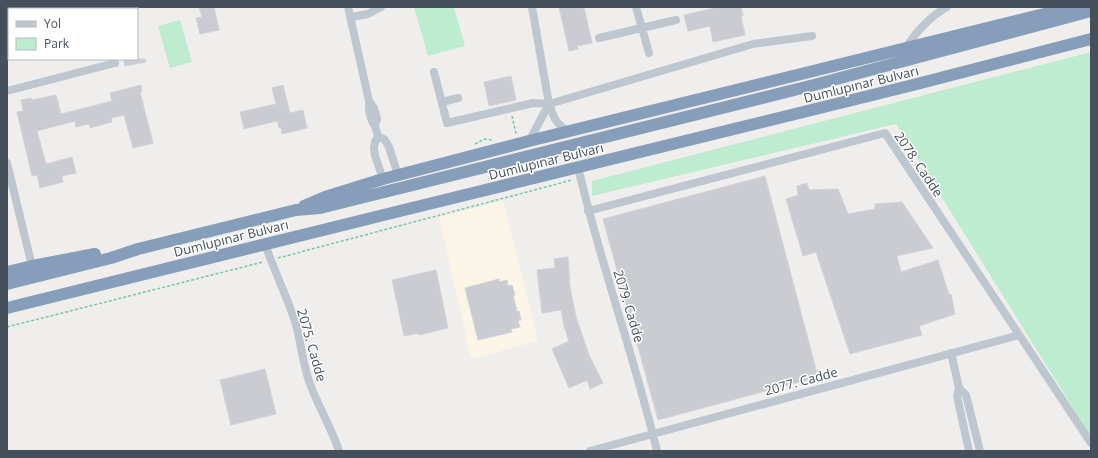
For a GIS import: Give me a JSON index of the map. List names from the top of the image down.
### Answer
{
  "streets": {
    "highway": ["Dumlupınar Bulvarı"],
    "street": [
      "2078. Cadde",
      "2079. Cadde",
      "2075. Cadde",
      "2077. Cadde"
    ]
  },
  "crossings": [
    ["Dumlupınar Bulvarı", "2079. Cadde"],
    ["Dumlupınar Bulvarı", "2075. Cadde"],
    ["2078. Cadde", "2079. Cadde"],
    ["2078. Cadde", "2077. Cadde"],
    ["2079. Cadde", "2077. Cadde"]
  ],
  "legend": ["Yol", "Park"]
}
